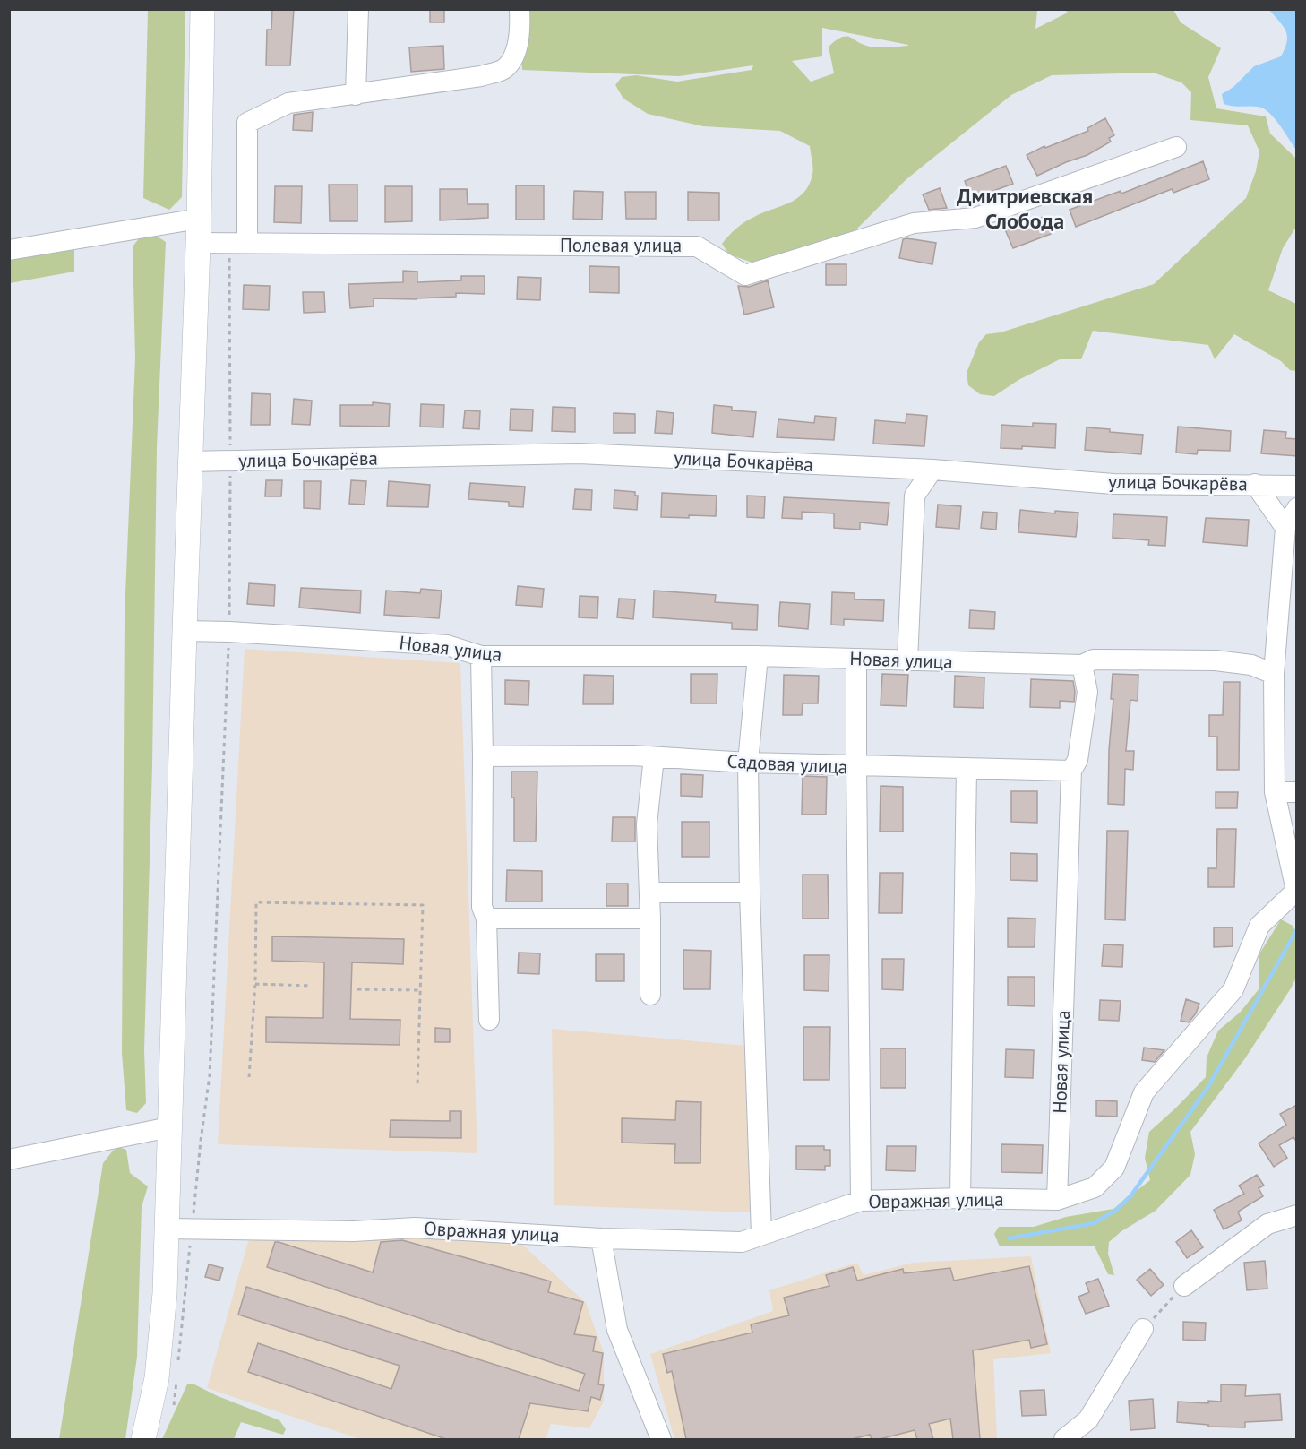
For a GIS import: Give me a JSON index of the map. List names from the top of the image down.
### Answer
{
  "streets": {
    "street": [
      "Полевая улица",
      "улица Бочкарёва",
      "Новая улица",
      "Садовая улица",
      "Овражная улица"
    ]
  },
  "crossings": [
    ["Новая улица", "Овражная улица"],
    ["Садовая улица", "Овражная улица"]
  ],
  "districts": ["Дмитриевская Слобода"]
}
